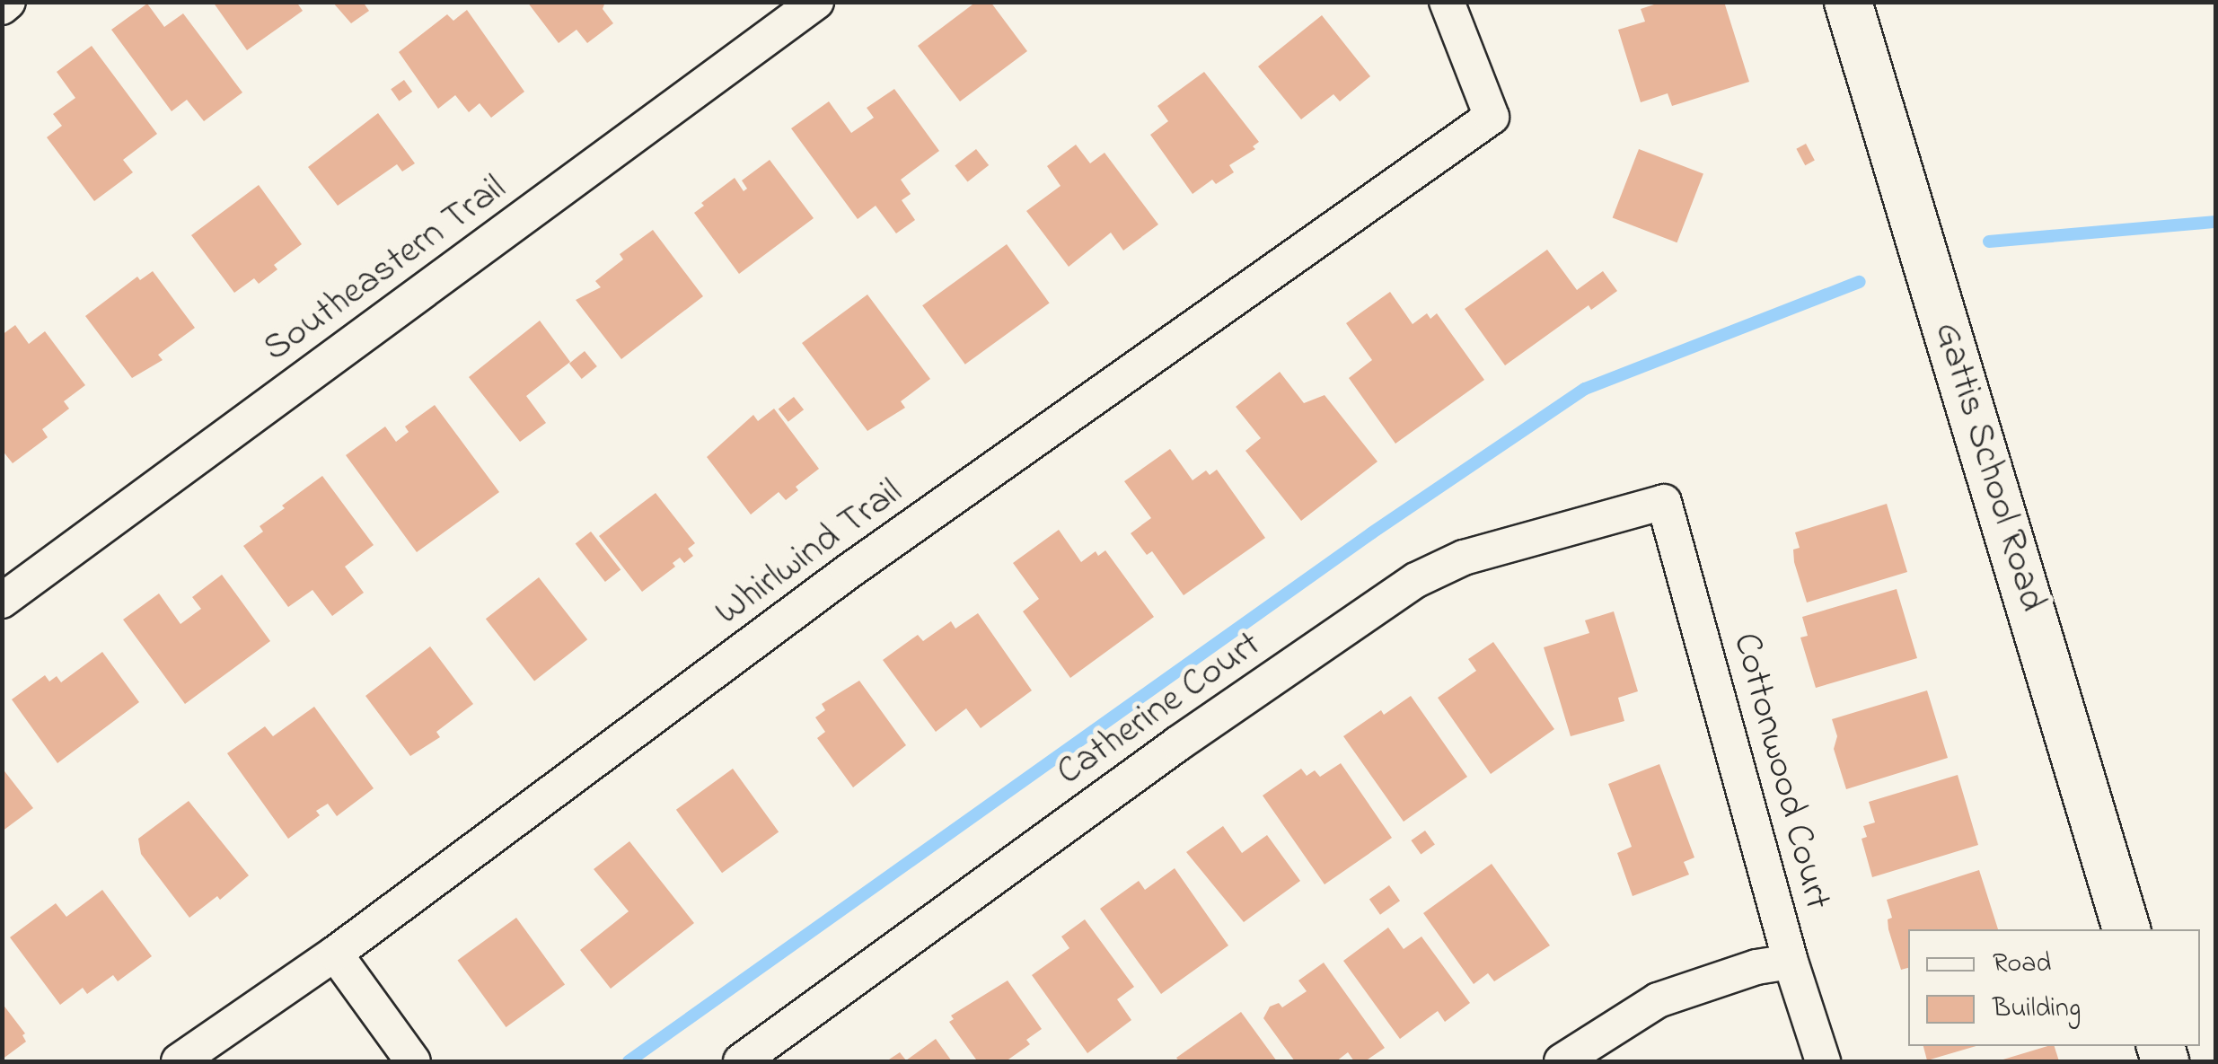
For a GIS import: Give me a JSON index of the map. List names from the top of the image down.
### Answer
{
  "streets": {
    "main road": ["Gattis School Road"],
    "street": [
      "Southeastern Trail",
      "Whirlwind Trail",
      "Catherine Court",
      "Cottonwood Court"
    ]
  },
  "crossings": [
    ["Catherine Court", "Cottonwood Court"]
  ],
  "legend": ["Road", "Building"]
}
